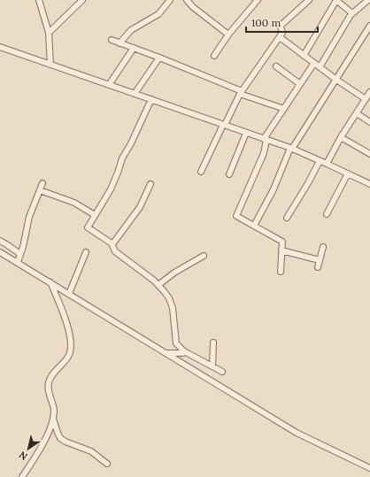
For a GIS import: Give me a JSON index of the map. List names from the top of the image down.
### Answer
{
  "scale_bar": "100 m",
  "north": "bottom left"
}
